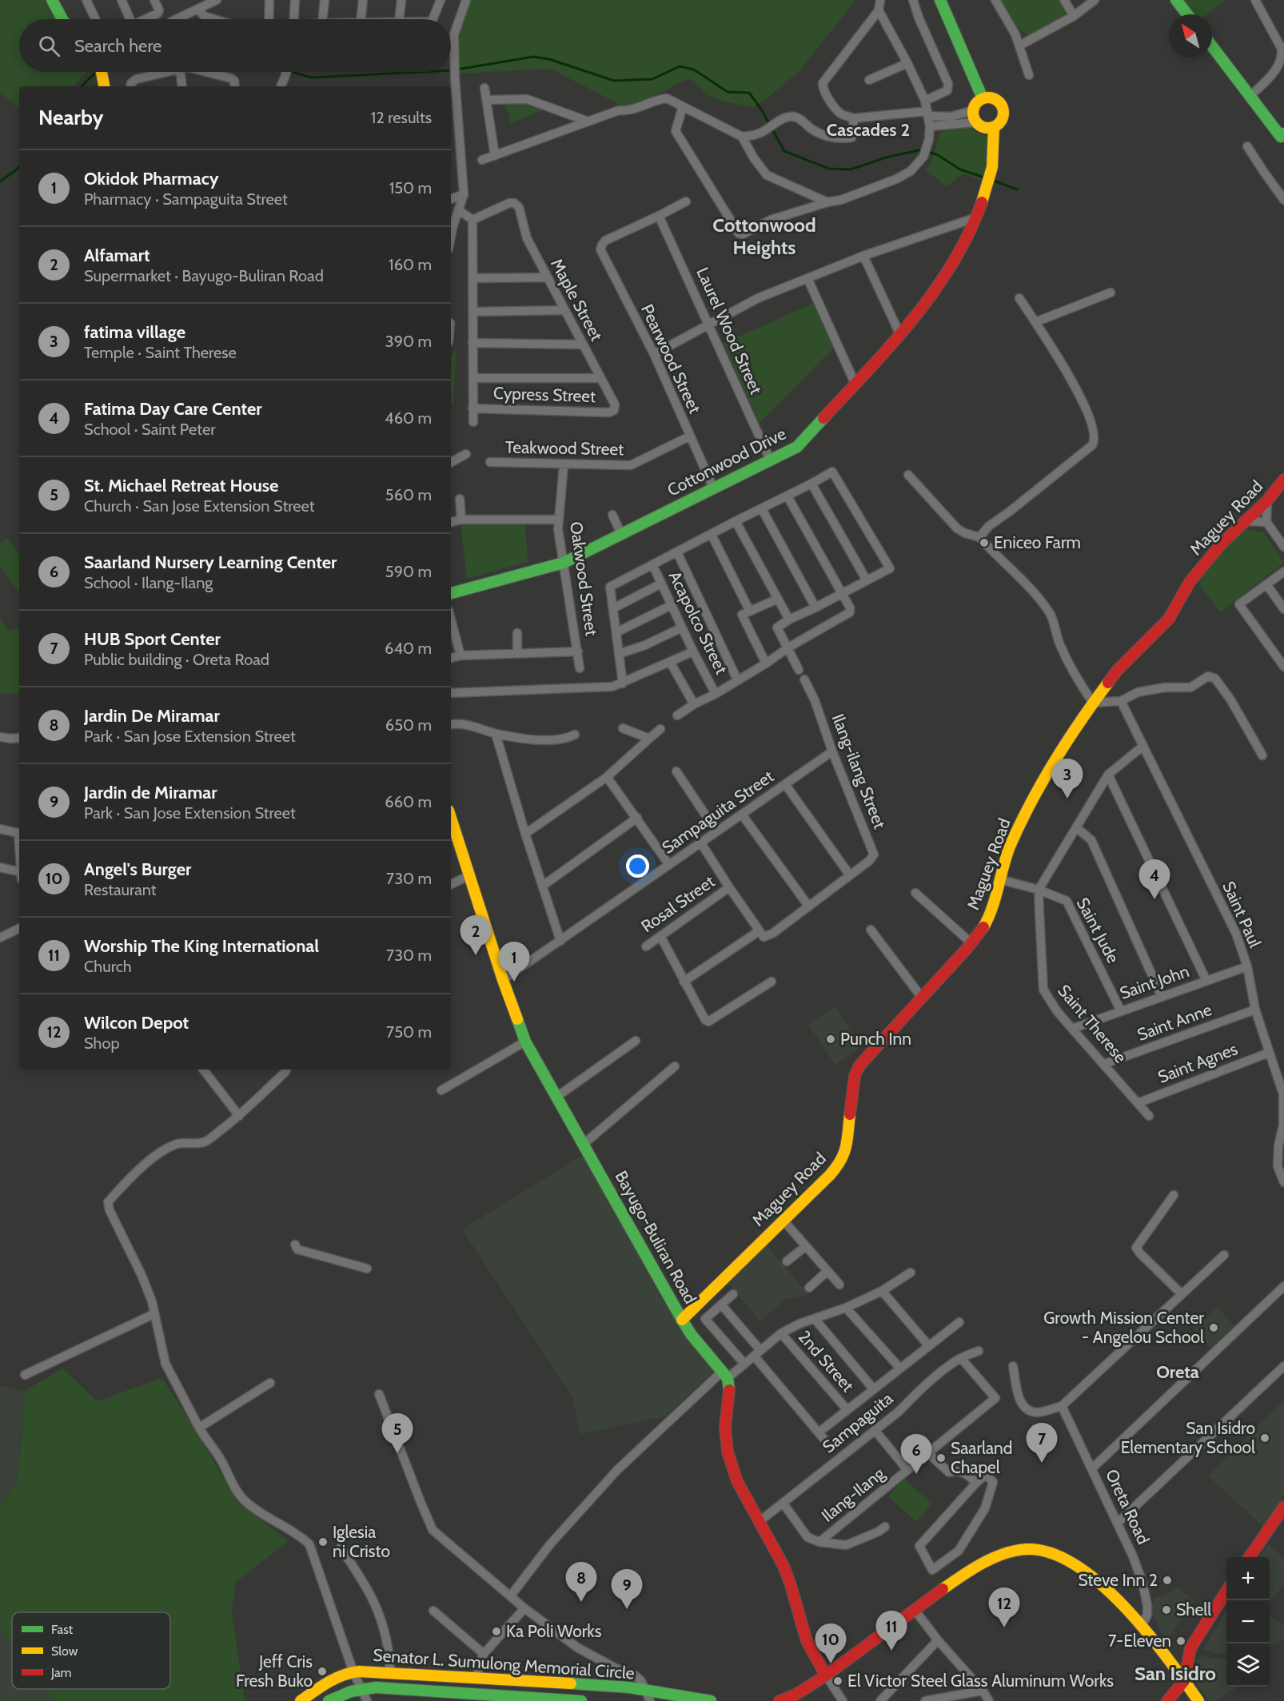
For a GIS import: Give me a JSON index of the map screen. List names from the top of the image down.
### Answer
{
  "streets": {
    "street": [
      "Maple Street",
      "Laurel Wood Street",
      "Pearwood Street",
      "Cypress Street",
      "Teakwood Street",
      "Cottonwood Drive",
      "Maguey Road",
      "Oakwood Street",
      "Acapolco Street",
      "Ilang-ilang Street",
      "Sampaguita Street",
      "Rosal Street",
      "Saint Paul",
      "Saint Jude",
      "Saint John",
      "Saint Anne",
      "Saint Therese",
      "Saint Agnes",
      "Bayugo-Buliran Road",
      "2nd Street",
      "Sampaguita",
      "Ilang-Ilang",
      "Oreta Road",
      "Senator L. Sumulong Memorial Circle"
    ]
  },
  "crossings": [
    ["Maple Street", "Cypress Street"],
    ["Laurel Wood Street", "Pearwood Street"],
    ["Laurel Wood Street", "Cottonwood Drive"],
    ["Pearwood Street", "Teakwood Street"],
    ["Pearwood Street", "Cottonwood Drive"],
    ["Teakwood Street", "Oakwood Street"],
    ["Cottonwood Drive", "Oakwood Street"],
    ["Maguey Road", "Saint Jude"],
    ["Maguey Road", "Bayugo-Buliran Road"],
    ["Ilang-ilang Street", "Sampaguita Street"],
    ["Sampaguita Street", "Bayugo-Buliran Road"],
    ["Saint Paul", "Saint John"],
    ["Saint Paul", "Saint Anne"],
    ["Saint Paul", "Saint Agnes"],
    ["Saint Jude", "Saint John"],
    ["Saint Jude", "Saint Therese"],
    ["Saint John", "Saint Therese"],
    ["Saint Anne", "Saint Therese"],
    ["Saint Therese", "Saint Agnes"],
    ["Sampaguita", "Ilang-Ilang"]
  ],
  "districts": [
    "Cascades 2",
    "Cottonwood Heights",
    "Oreta",
    "San Isidro"
  ],
  "places": [
    "Eniceo Farm",
    "Punch Inn",
    "Growth Mission Center - Angelou School",
    "San Isidro Elementary School",
    "Saarland Chapel",
    "Iglesia ni Cristo",
    "Steve Inn 2",
    "Shell",
    "Ka Poli Works",
    "7-Eleven",
    "Jeff Cris Fresh Buko",
    "El Victor Steel Glass Aluminum Works"
  ],
  "legend": ["Fast", "Slow", "Jam"],
  "north": "top left",
  "page": {
    "search": "Search here",
    "heading": ["Nearby", "12 results"],
    "list": [
      {
        "mark": "1",
        "name": "Okidok Pharmacy",
        "note": "Pharmacy · Sampaguita Street",
        "value": "150 m"
      },
      {
        "mark": "2",
        "name": "Alfamart",
        "note": "Supermarket · Bayugo-Buliran Road",
        "value": "160 m"
      },
      {
        "mark": "3",
        "name": "fatima village",
        "note": "Temple · Saint Therese",
        "value": "390 m"
      },
      {
        "mark": "4",
        "name": "Fatima Day Care Center",
        "note": "School · Saint Peter",
        "value": "460 m"
      },
      {
        "mark": "5",
        "name": "St. Michael Retreat House",
        "note": "Church · San Jose Extension Street",
        "value": "560 m"
      },
      {
        "mark": "6",
        "name": "Saarland Nursery Learning Center",
        "note": "School · Ilang-Ilang",
        "value": "590 m"
      },
      {
        "mark": "7",
        "name": "HUB Sport Center",
        "note": "Public building · Oreta Road",
        "value": "640 m"
      },
      {
        "mark": "8",
        "name": "Jardin De Miramar",
        "note": "Park · San Jose Extension Street",
        "value": "650 m"
      },
      {
        "mark": "9",
        "name": "Jardin de Miramar",
        "note": "Park · San Jose Extension Street",
        "value": "660 m"
      },
      {
        "mark": "10",
        "name": "Angel's Burger",
        "note": "Restaurant",
        "value": "730 m"
      },
      {
        "mark": "11",
        "name": "Worship The King International",
        "note": "Church",
        "value": "730 m"
      },
      {
        "mark": "12",
        "name": "Wilcon Depot",
        "note": "Shop",
        "value": "750 m"
      }
    ],
    "pins": [
      "3",
      "4",
      "2",
      "1",
      "5",
      "7",
      "6",
      "8",
      "9",
      "12",
      "11",
      "10"
    ],
    "map_buttons": ["+", "−"]
  }
}
